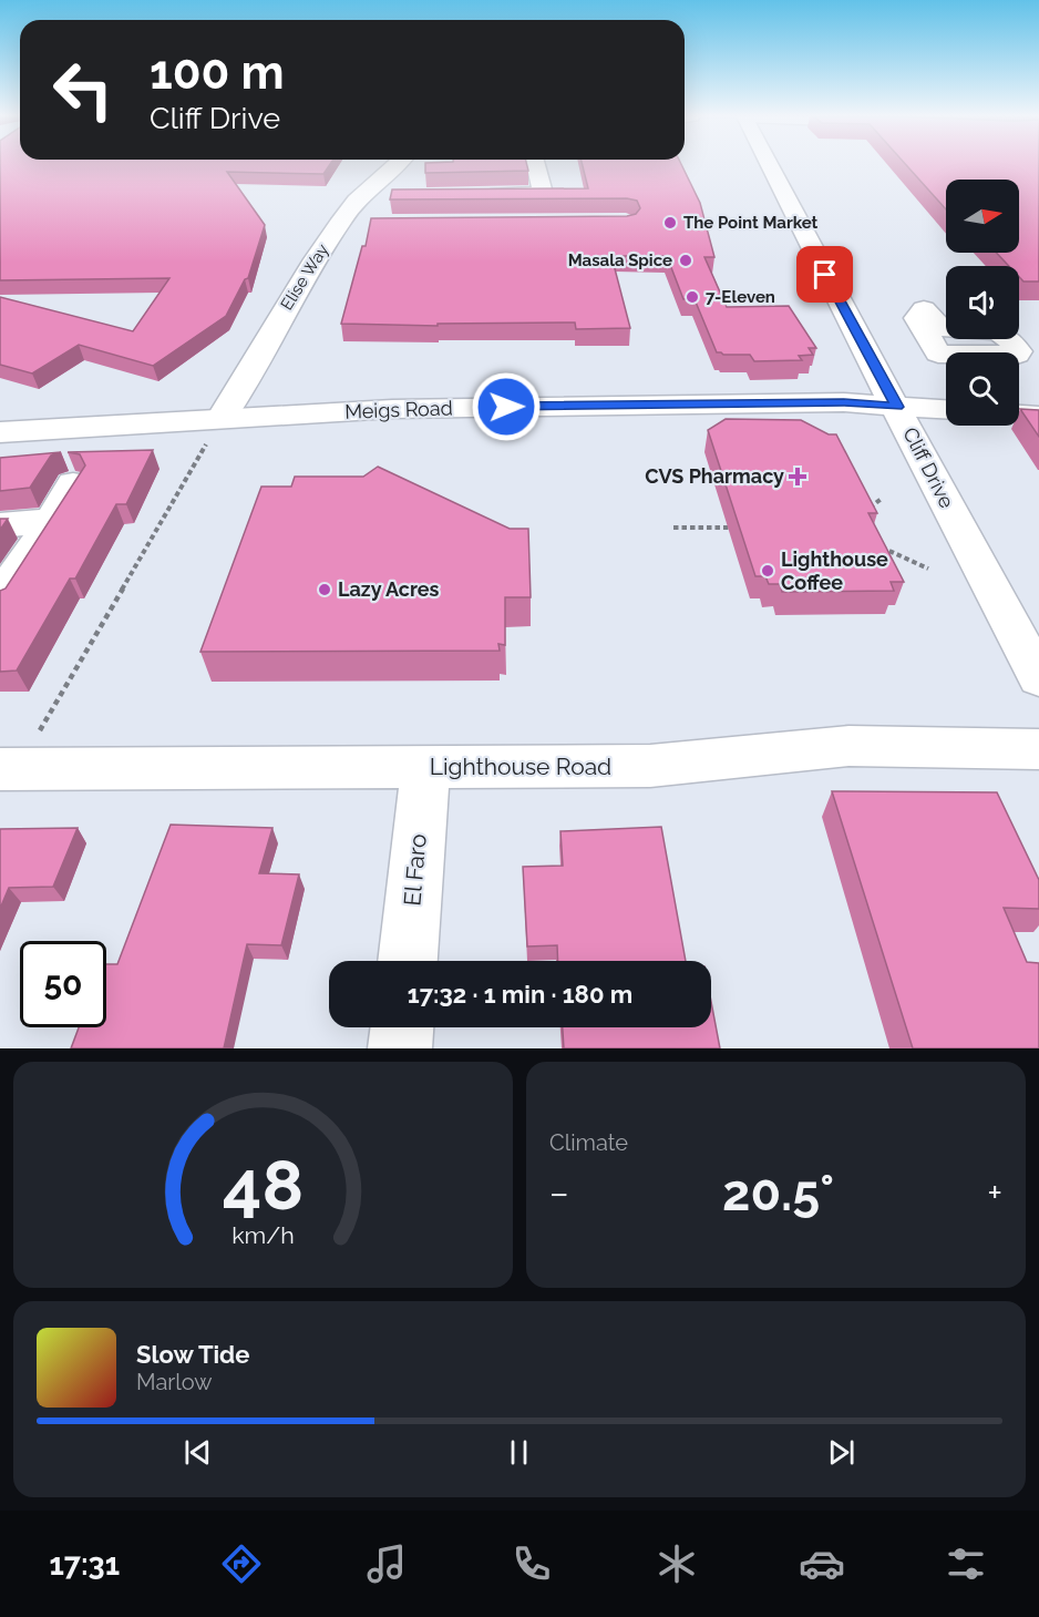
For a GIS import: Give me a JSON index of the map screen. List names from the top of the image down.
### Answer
{
  "streets": {
    "main road": [
      "Elise Way",
      "Meigs Road",
      "Cliff Drive",
      "Lighthouse Road",
      "El Faro"
    ]
  },
  "crossings": [
    ["Elise Way", "Meigs Road"],
    ["Meigs Road", "Cliff Drive"],
    ["Lighthouse Road", "El Faro"]
  ],
  "places": {
    "other": [
      "The Point Market",
      "Masala Spice",
      "7-Eleven",
      "Lighthouse Coffee",
      "Lazy Acres"
    ],
    "health": ["CVS Pharmacy"]
  },
  "north": "right",
  "page": {
    "turn": ["100 m", "Cliff Drive"],
    "limit": "50",
    "trip": "17:32 · 1 min · 180 m",
    "tile": "Climate",
    "heat": ["−", "20.5°", "+"],
    "song": ["Slow Tide", "Marlow"],
    "tabs": "17:31",
    "gauge": ["48", "km/h"]
  }
}
